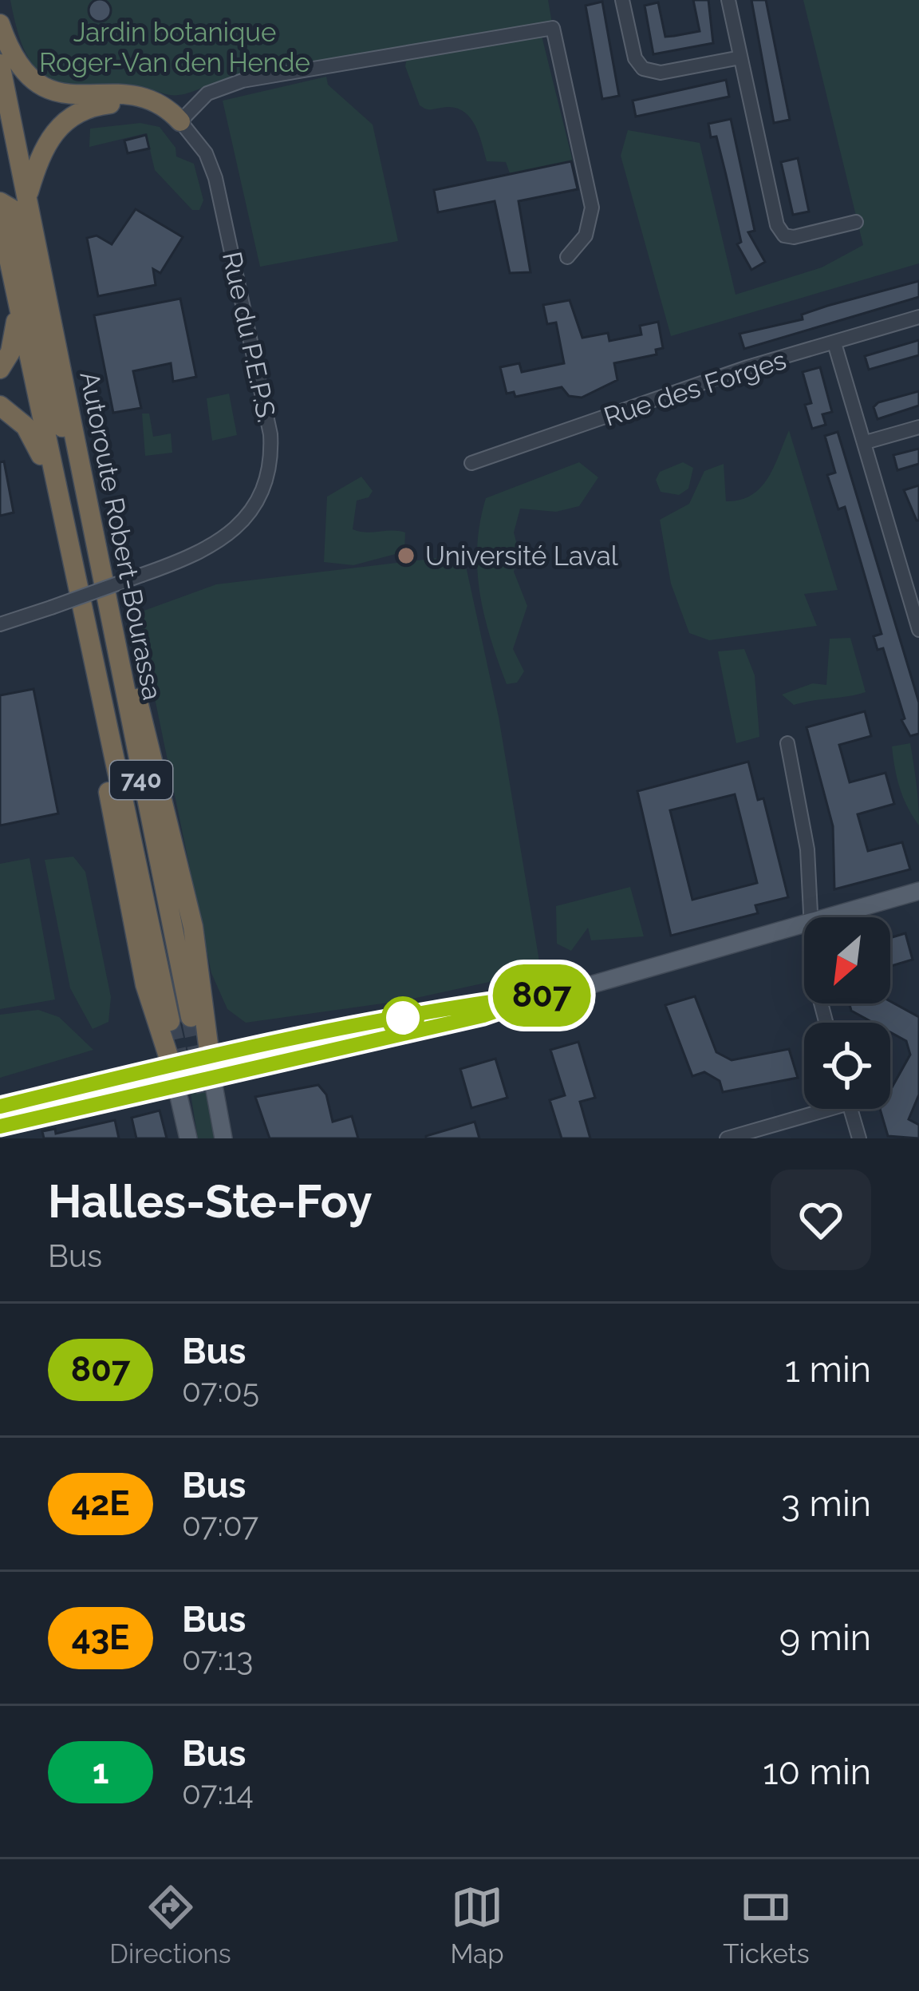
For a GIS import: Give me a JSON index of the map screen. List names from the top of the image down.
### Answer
{
  "streets": {
    "highway": ["Autoroute Robert-Bourassa", "740"],
    "street": ["Rue du P.E.P.S.", "Rue des Forges"]
  },
  "parks": ["Jardin botanique Roger-Van den Hende"],
  "places": ["Université Laval"],
  "lines": ["bus line 807"],
  "north": "bottom left",
  "page": {
    "on_map": "807",
    "heading": ["Halles-Ste-Foy", "Bus"],
    "list": [
      {
        "mark": "807",
        "name": "Bus",
        "note": "07:05",
        "value": "1 min"
      },
      {
        "mark": "42E",
        "name": "Bus",
        "note": "07:07",
        "value": "3 min"
      },
      {
        "mark": "43E",
        "name": "Bus",
        "note": "07:13",
        "value": "9 min"
      },
      {
        "mark": "1",
        "name": "Bus",
        "note": "07:14",
        "value": "10 min"
      }
    ],
    "tabs": ["Directions", "Map", "Tickets"]
  }
}
